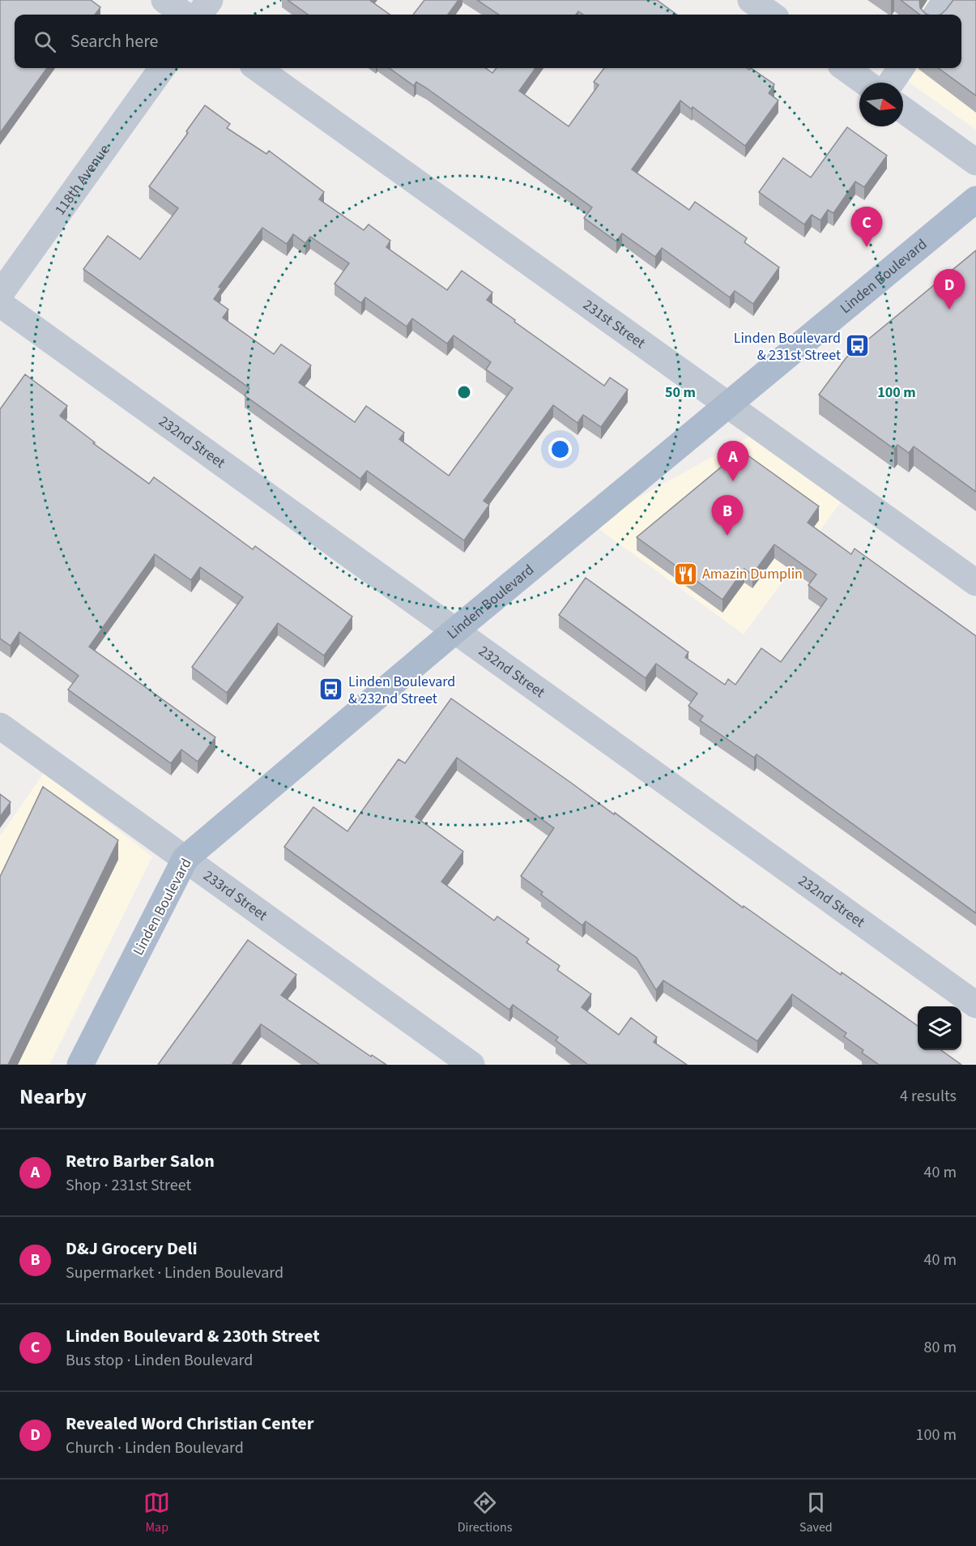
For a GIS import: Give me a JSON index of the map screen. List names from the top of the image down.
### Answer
{
  "streets": {
    "main road": ["Linden Boulevard"],
    "street": [
      "118th Avenue",
      "231st Street",
      "232nd Street",
      "233rd Street"
    ]
  },
  "crossings": [
    ["Linden Boulevard", "231st Street"],
    ["Linden Boulevard", "232nd Street"],
    ["Linden Boulevard", "233rd Street"]
  ],
  "places": {
    "bus stop": ["Linden Boulevard & 231st Street", "Linden Boulevard & 232nd Street"],
    "restaurant": ["Amazin Dumplin"]
  },
  "north": "right",
  "page": {
    "search": "Search here",
    "pins": [
      "C",
      "D",
      "A",
      "B"
    ],
    "heading": ["Nearby", "4 results"],
    "list": [
      {
        "mark": "A",
        "name": "Retro Barber Salon",
        "note": "Shop · 231st Street",
        "value": "40 m"
      },
      {
        "mark": "B",
        "name": "D&J Grocery Deli",
        "note": "Supermarket · Linden Boulevard",
        "value": "40 m"
      },
      {
        "mark": "C",
        "name": "Linden Boulevard & 230th Street",
        "note": "Bus stop · Linden Boulevard",
        "value": "80 m"
      },
      {
        "mark": "D",
        "name": "Revealed Word Christian Center",
        "note": "Church · Linden Boulevard",
        "value": "100 m"
      }
    ],
    "nav": ["Map", "Directions", "Saved"]
  },
  "rings": ["50 m", "100 m"]
}
